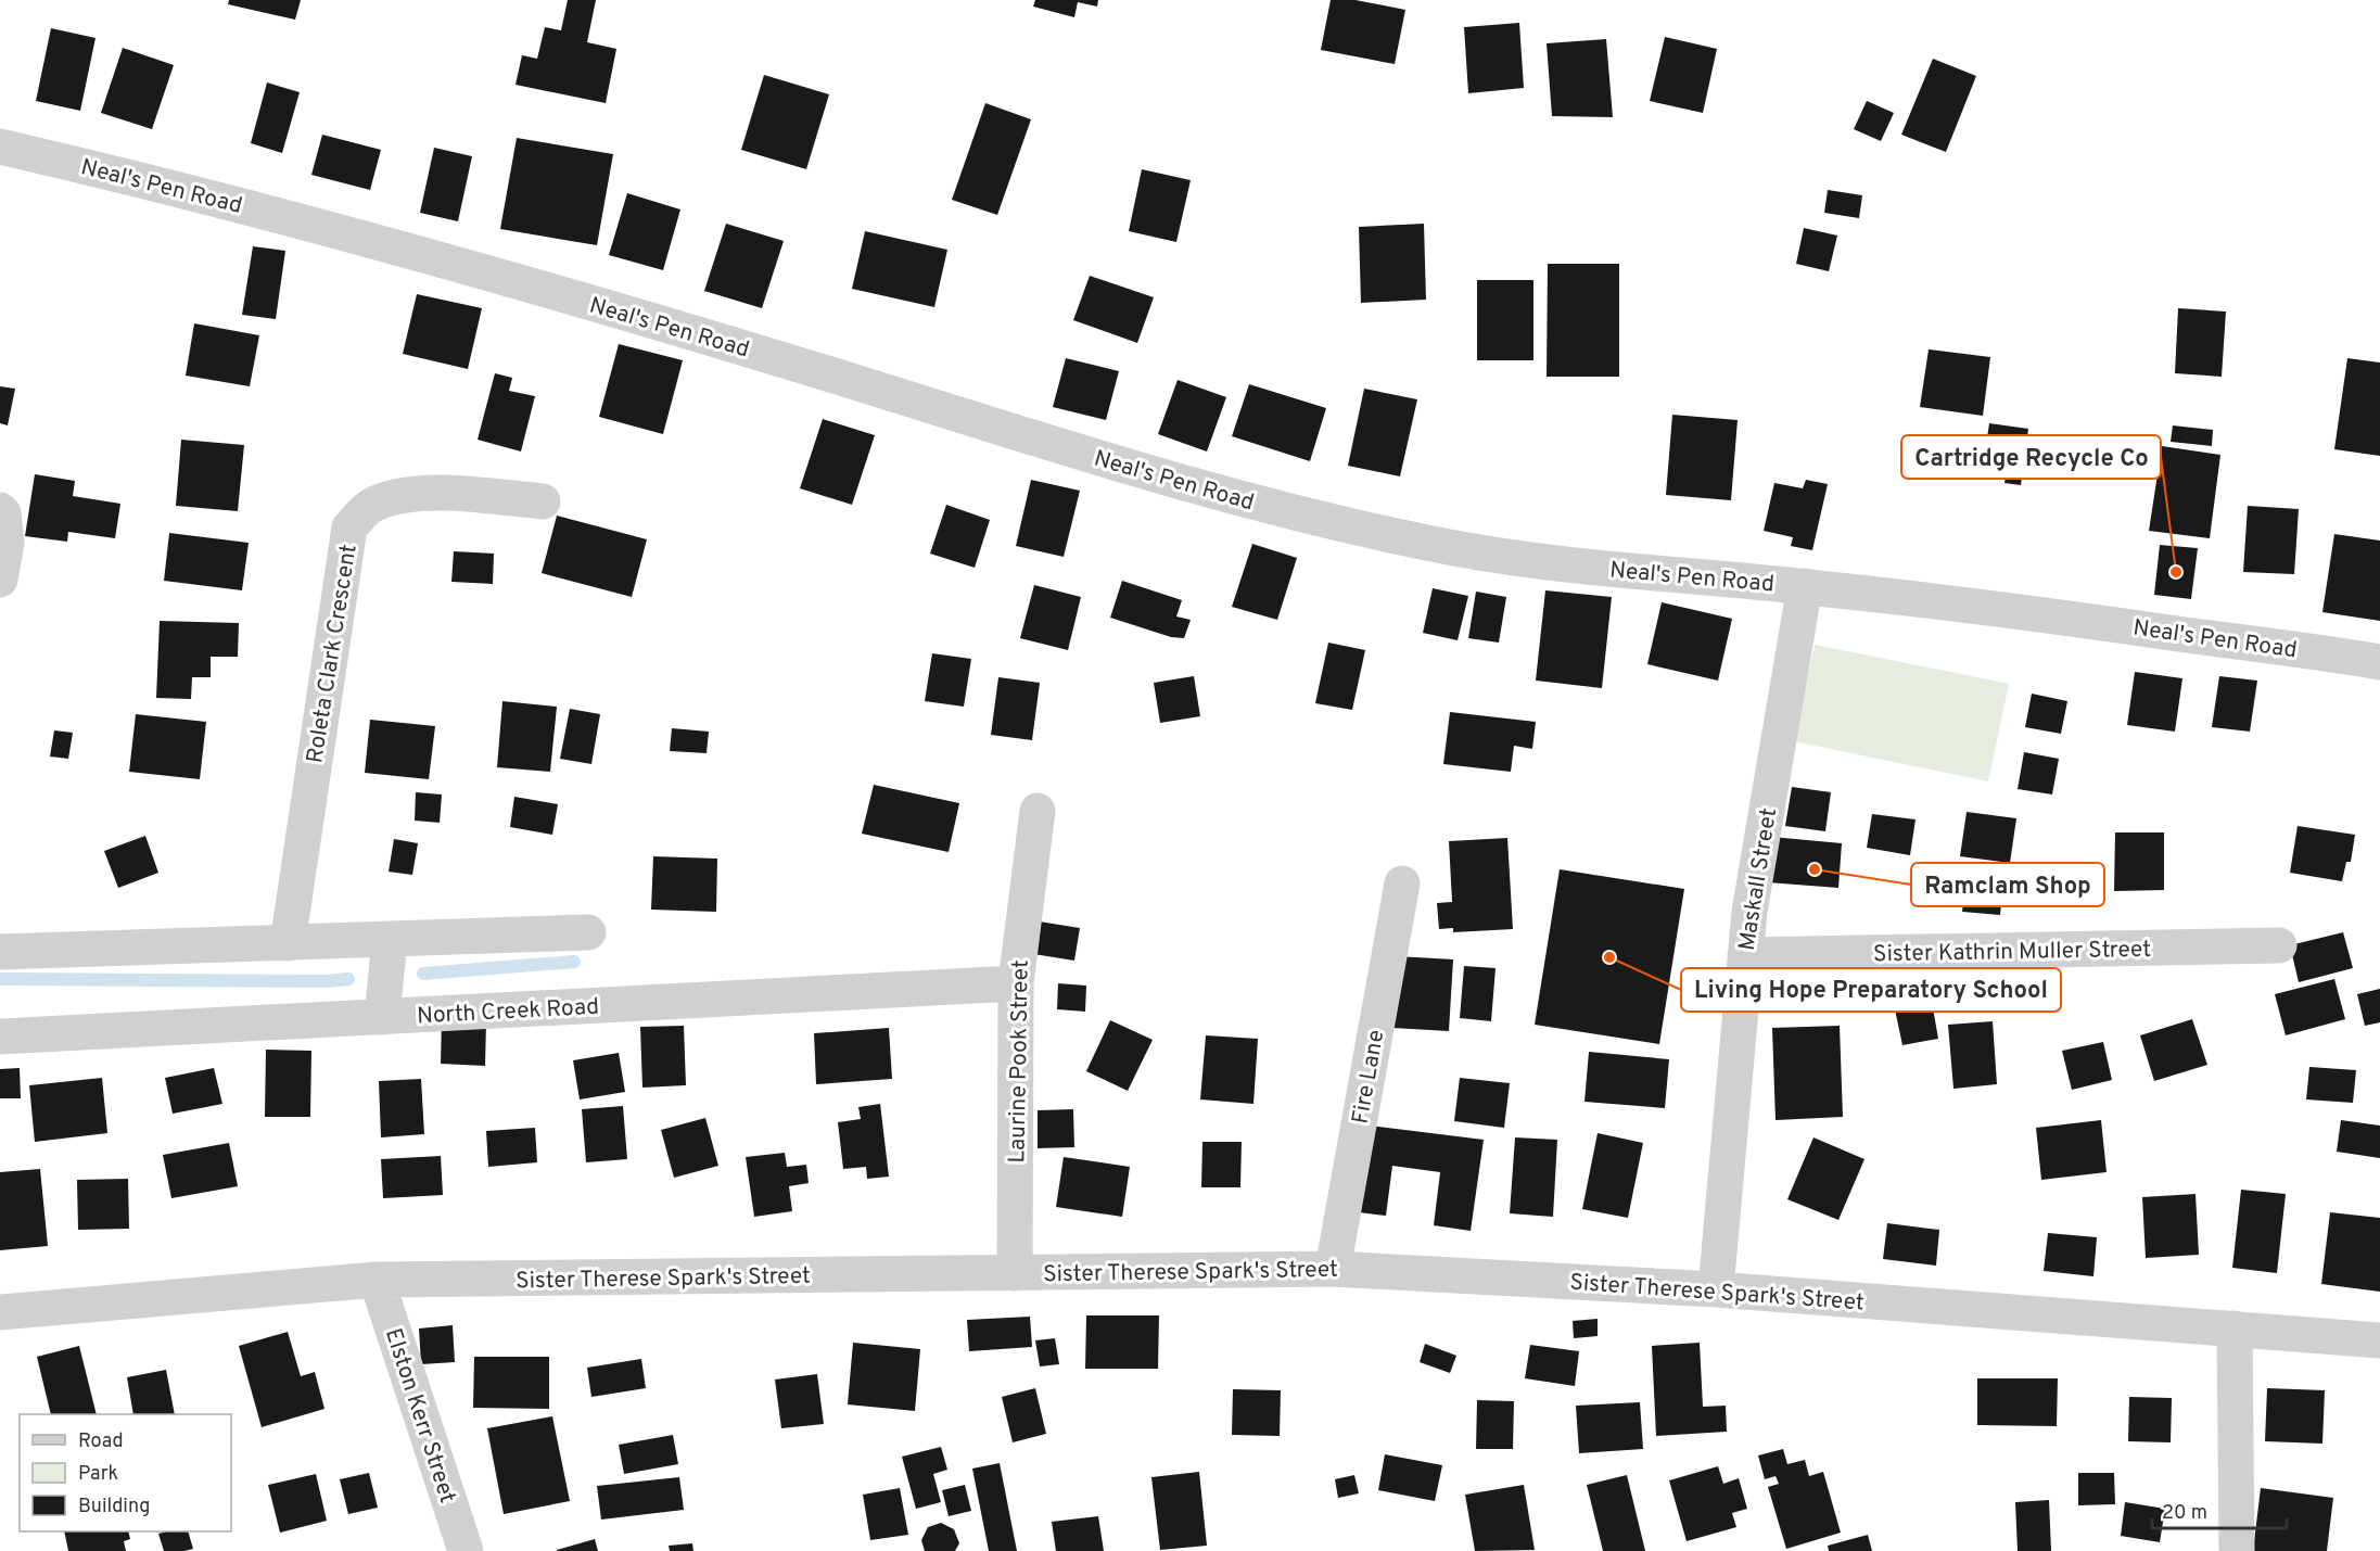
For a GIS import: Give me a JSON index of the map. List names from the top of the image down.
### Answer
{
  "streets": {
    "street": [
      "Neal's Pen Road",
      "Roleta Clark Crescent",
      "Maskall Street",
      "Sister Kathrin Muller Street",
      "North Creek Road",
      "Laurine Pook Street",
      "Fire Lane",
      "Sister Therese Spark's Street",
      "Elston Kerr Street"
    ]
  },
  "crossings": [
    ["Neal's Pen Road", "Maskall Street"],
    ["Maskall Street", "Sister Kathrin Muller Street"],
    ["Maskall Street", "Sister Therese Spark's Street"],
    ["North Creek Road", "Laurine Pook Street"],
    ["Laurine Pook Street", "Sister Therese Spark's Street"],
    ["Fire Lane", "Sister Therese Spark's Street"],
    ["Sister Therese Spark's Street", "Elston Kerr Street"]
  ],
  "places": ["Cartridge Recycle Co", "Ramclam Shop", "Living Hope Preparatory School"],
  "legend": ["Road", "Park", "Building"],
  "scale_bar": "20 m"
}
